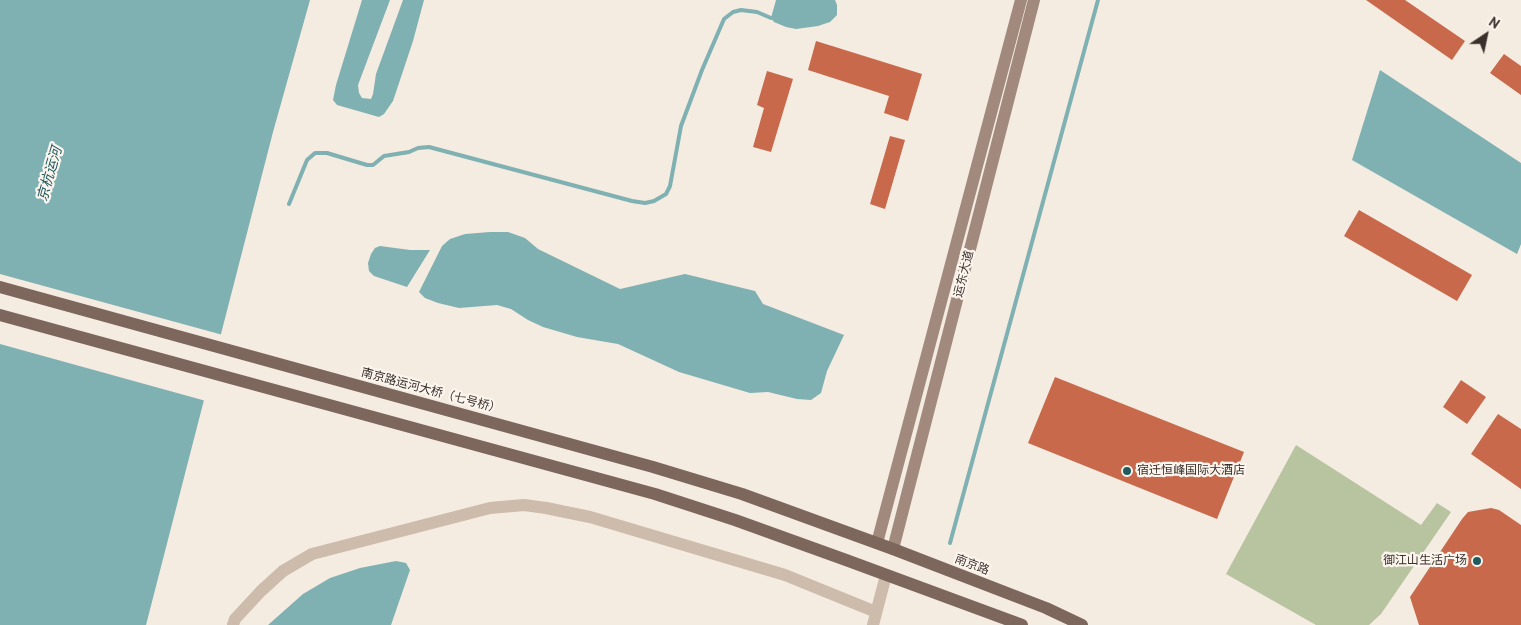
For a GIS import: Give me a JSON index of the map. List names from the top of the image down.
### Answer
{
  "streets": {
    "main road": ["运东大道", "南京路运河大桥（七号桥）", "南京路"]
  },
  "crossings": [
    ["运东大道", "南京路"],
    ["南京路运河大桥（七号桥）", "南京路"]
  ],
  "water": ["京杭运河"],
  "places": ["宿迁恒峰国际大酒店", "御江山生活广场"],
  "north": "top right"
}
